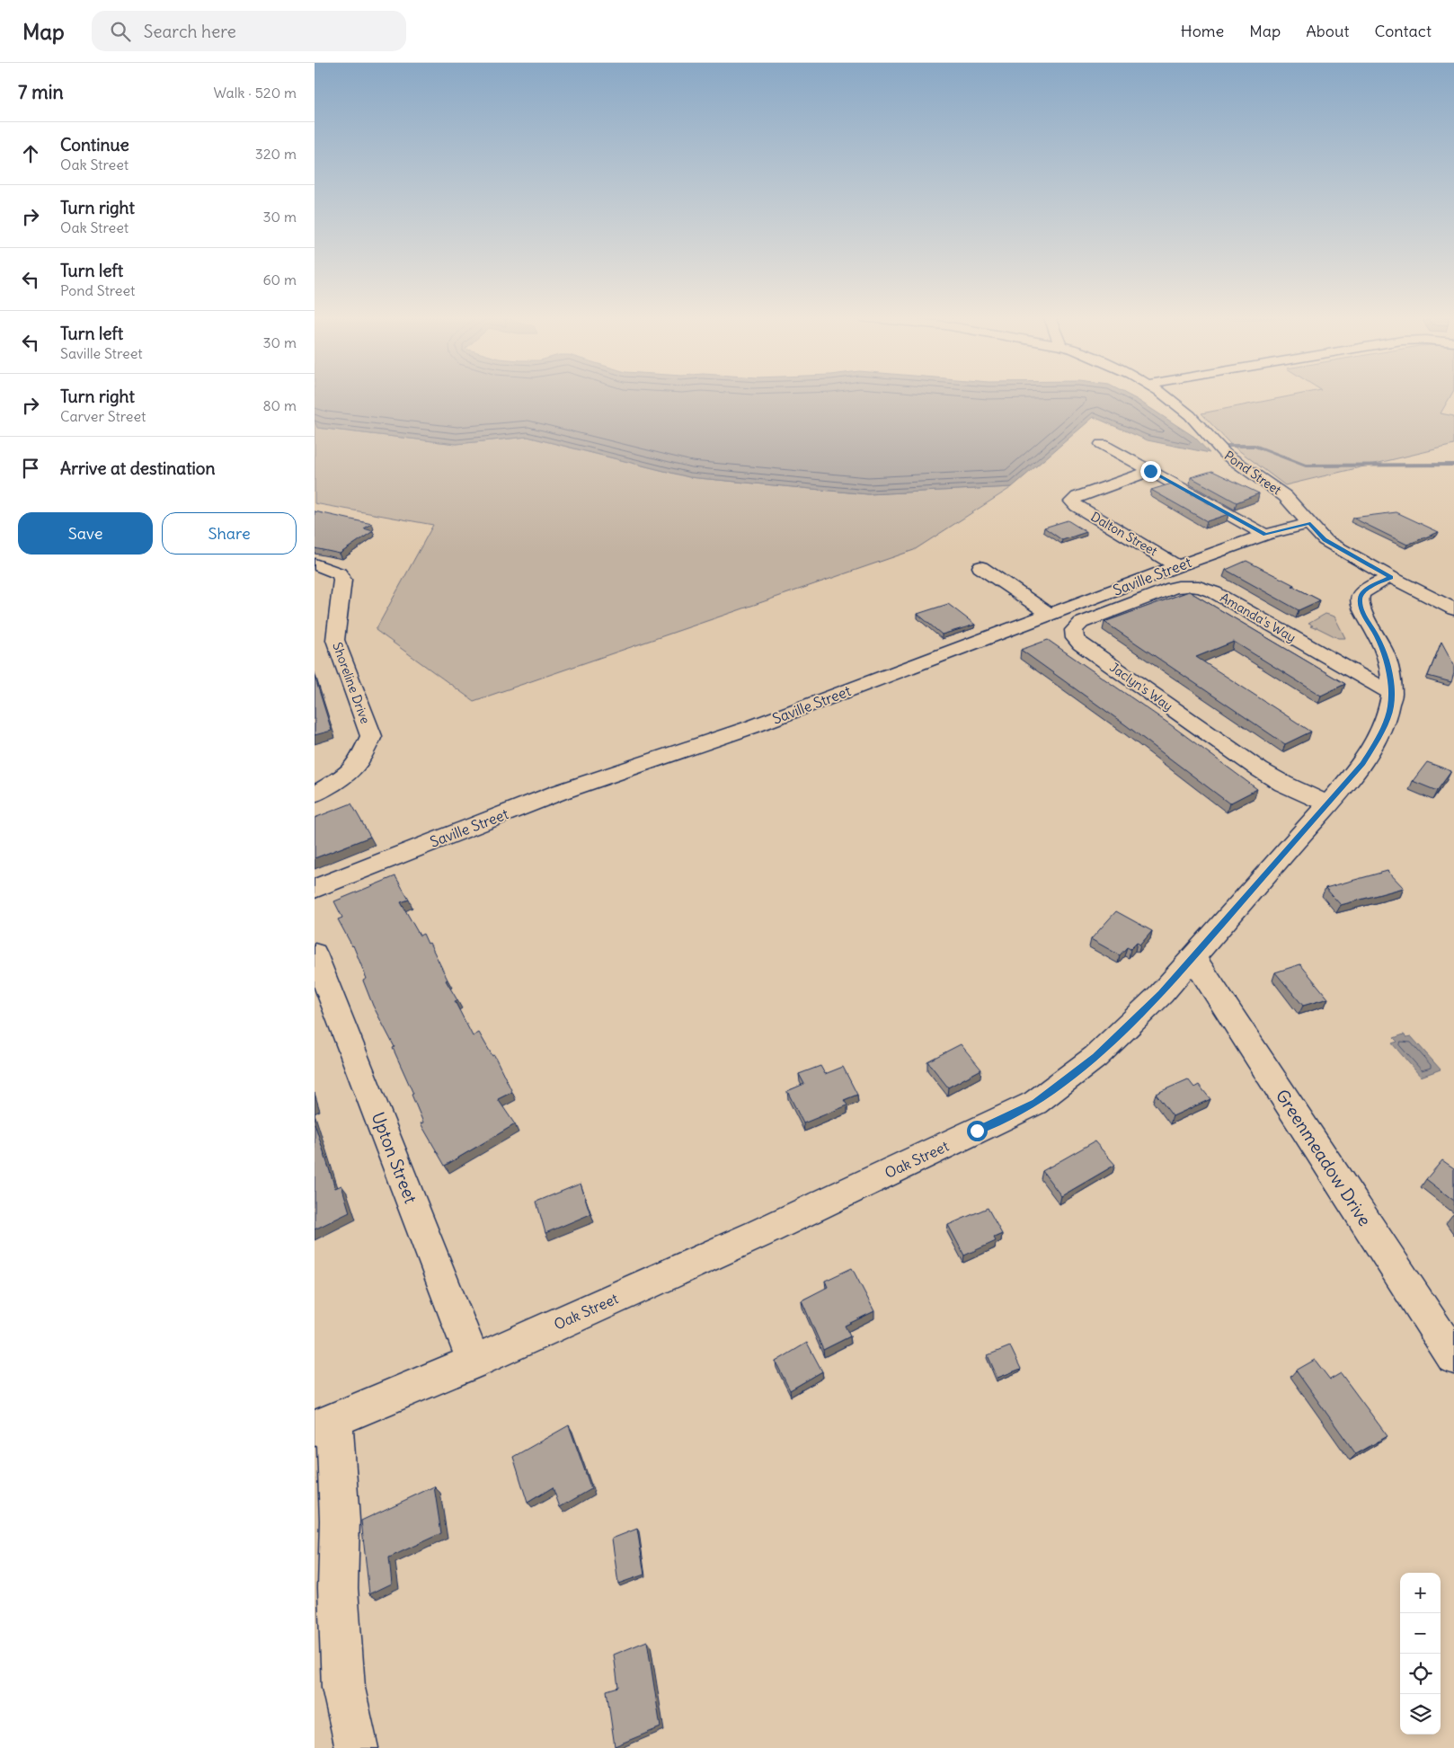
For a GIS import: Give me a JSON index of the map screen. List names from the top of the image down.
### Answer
{
  "streets": {
    "street": [
      "Pond Street",
      "Dalton Street",
      "Saville Street",
      "Amanda's Way",
      "Shoreline Drive",
      "Jaclyn's Way",
      "Upton Street",
      "Greenmeadow Drive",
      "Oak Street"
    ]
  },
  "crossings": [
    ["Pond Street", "Saville Street"],
    ["Pond Street", "Oak Street"],
    ["Dalton Street", "Saville Street"],
    ["Amanda's Way", "Jaclyn's Way"],
    ["Amanda's Way", "Oak Street"],
    ["Jaclyn's Way", "Oak Street"],
    ["Upton Street", "Oak Street"],
    ["Greenmeadow Drive", "Oak Street"]
  ],
  "page": {
    "header": "Map",
    "search": "Search here",
    "nav": [
      "Home",
      "Map",
      "About",
      "Contact"
    ],
    "heading": ["7 min", "Walk · 520 m"],
    "list": [
      ["Continue", "Oak Street", "320 m"],
      ["Turn right", "Oak Street", "30 m"],
      ["Turn left", "Pond Street", "60 m"],
      ["Turn left", "Saville Street", "30 m"],
      ["Turn right", "Carver Street", "80 m"],
      "Arrive at destination"
    ],
    "buttons": ["Save", "Share"],
    "map_buttons": ["+", "−"]
  }
}
